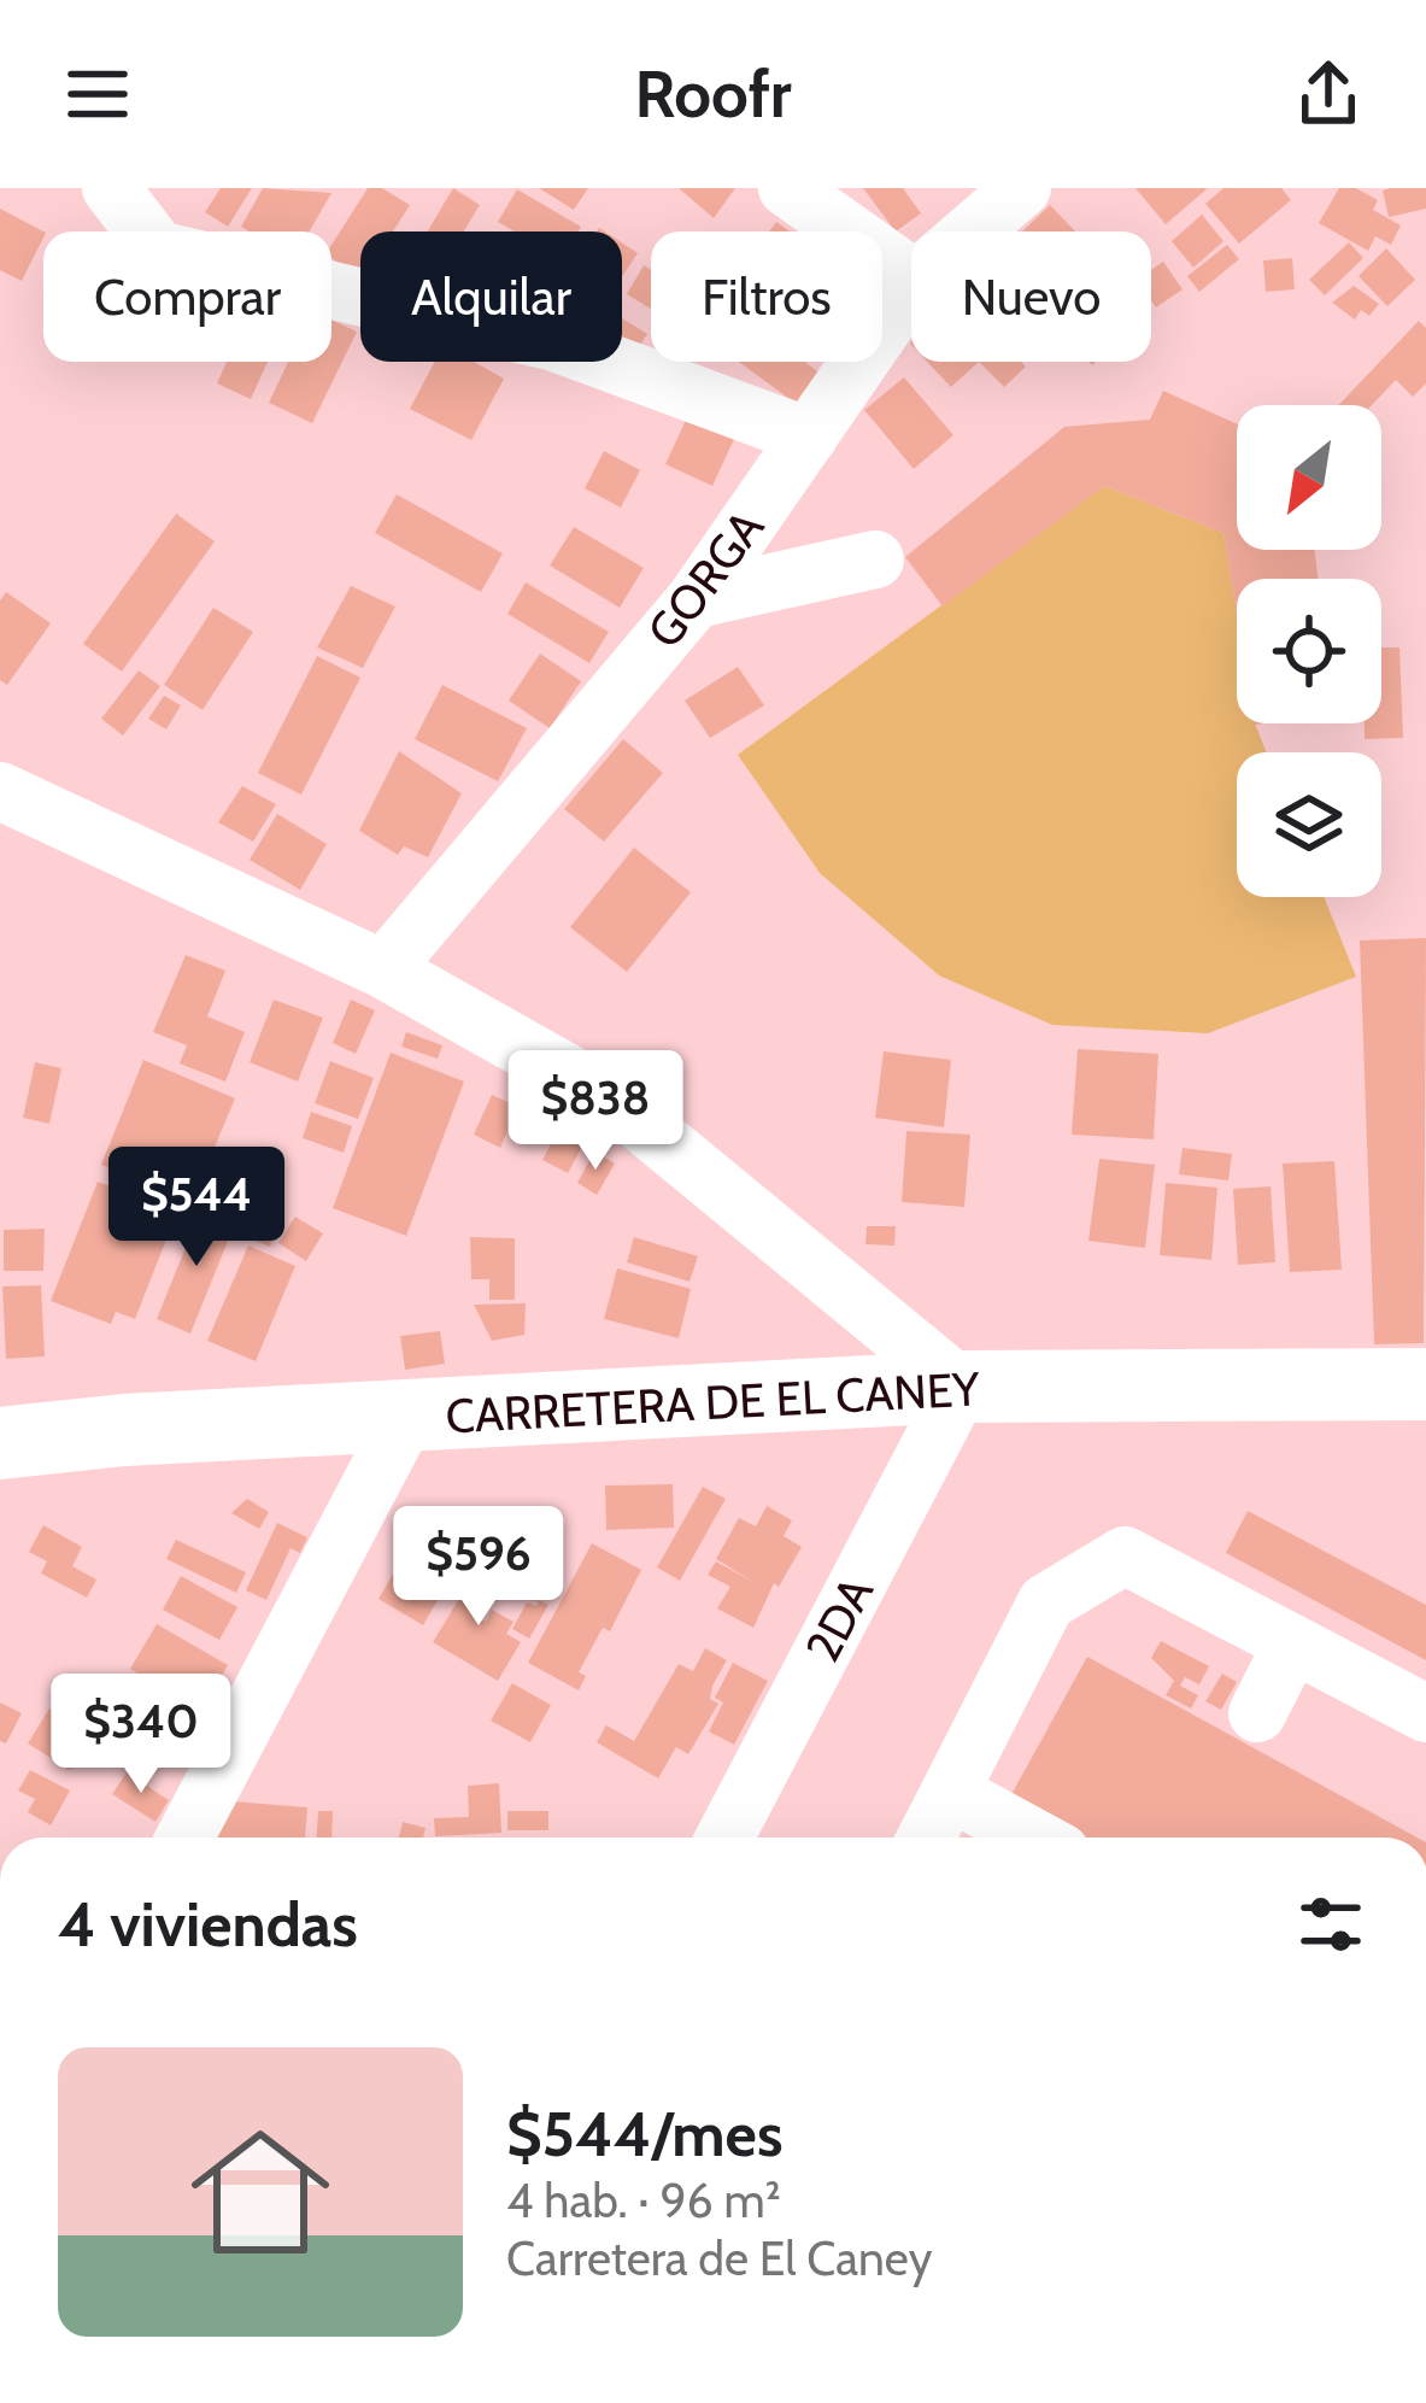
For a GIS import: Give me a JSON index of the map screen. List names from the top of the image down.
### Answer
{
  "streets": {
    "main road": ["CARRETERA DE EL CANEY"],
    "street": ["GORGA", "2DA"]
  },
  "crossings": [
    ["CARRETERA DE EL CANEY", "2DA"]
  ],
  "north": "bottom left",
  "page": {
    "header": "Roofr",
    "chip": [
      "Comprar",
      "Alquilar",
      "Filtros",
      "Nuevo"
    ],
    "price": [
      "$838",
      "$544",
      "$596",
      "$340"
    ],
    "heading": "4 viviendas",
    "list": [
      {
        "name": "$544/mes",
        "note": "4 hab. · 96 m² · Carretera de El Caney"
      }
    ]
  }
}
